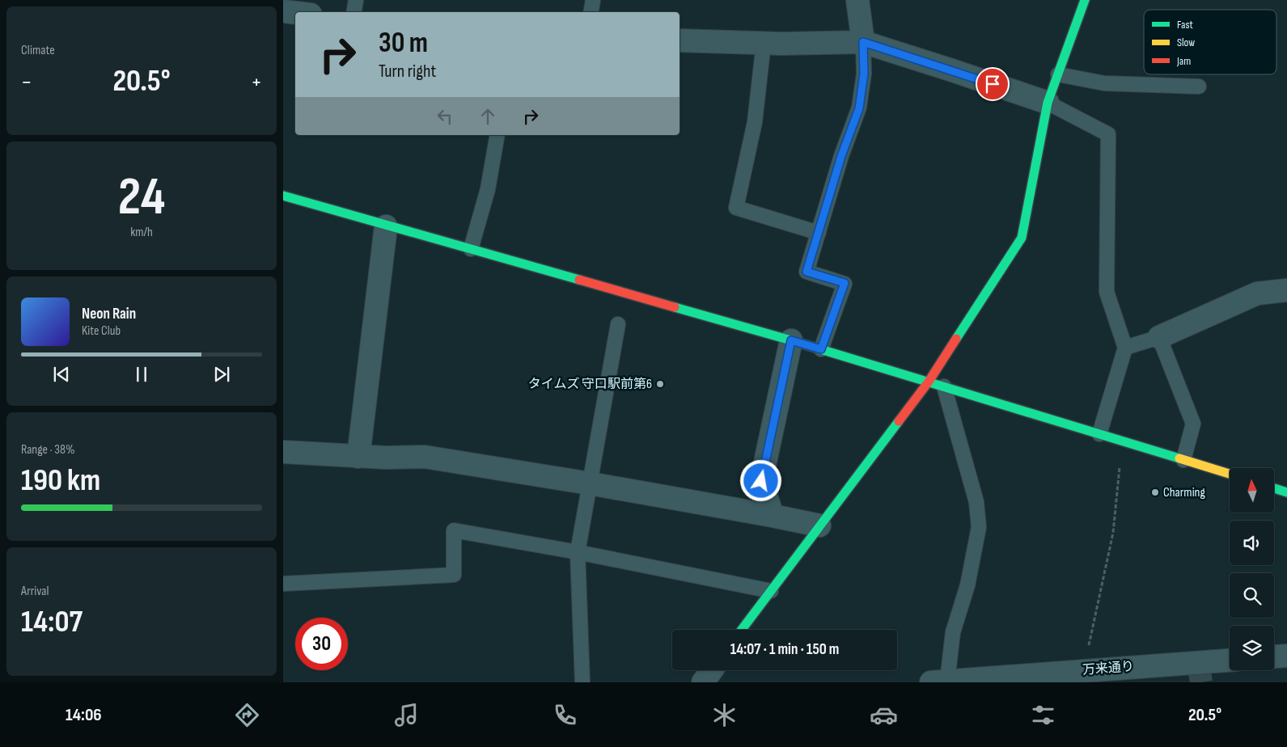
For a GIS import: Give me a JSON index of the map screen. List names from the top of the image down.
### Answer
{
  "streets": {
    "street": ["万来通り"]
  },
  "places": ["タイムズ 守口駅前第6", "Charming"],
  "legend": ["Fast", "Slow", "Jam"],
  "north": "top",
  "page": {
    "tile": [
      "Climate",
      ["24", "km/h"],
      ["Range · 38%", "190 km"],
      ["Arrival", "14:07"]
    ],
    "turn": ["30 m", "Turn right"],
    "heat": ["−", "20.5°", "+"],
    "song": ["Neon Rain", "Kite Club"],
    "limit": "30",
    "trip": "14:07 · 1 min · 150 m",
    "tabs": ["14:06", "20.5°"]
  }
}
